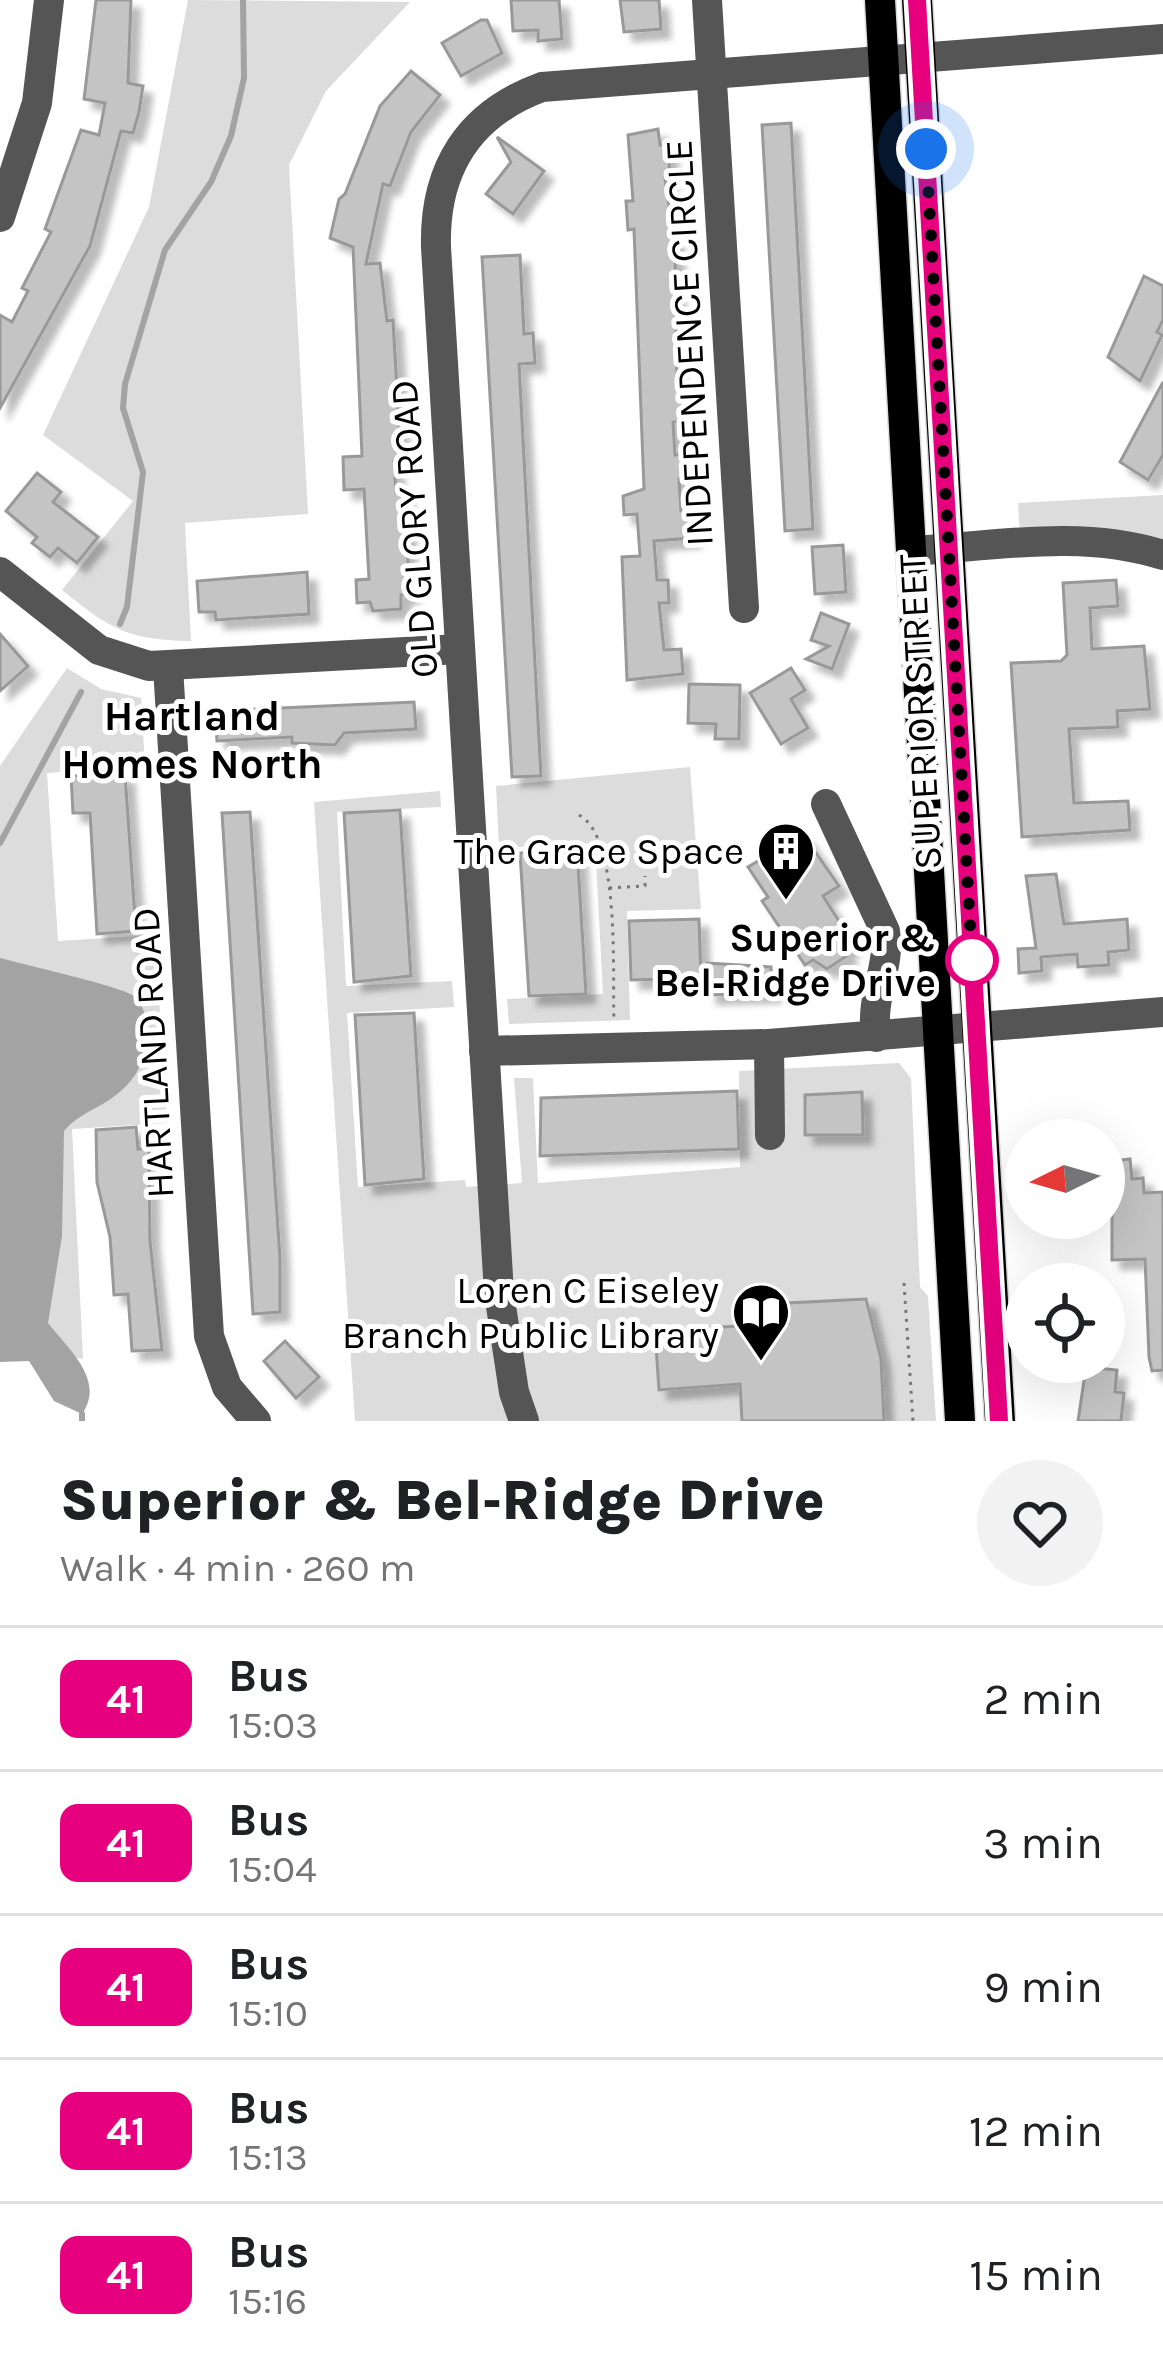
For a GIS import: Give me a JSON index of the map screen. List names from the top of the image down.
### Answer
{
  "streets": {
    "main road": ["SUPERIOR STREET"],
    "street": ["INDEPENDENCE CIRCLE", "OLD GLORY ROAD", "HARTLAND ROAD"]
  },
  "crossings": [
    ["INDEPENDENCE CIRCLE", "OLD GLORY ROAD"],
    ["OLD GLORY ROAD", "SUPERIOR STREET"]
  ],
  "districts": ["Hartland Homes North"],
  "places": {
    "building": ["The Grace Space"],
    "other": ["Superior & Bel‐Ridge Drive"],
    "library": ["Loren C Eiseley Branch Public Library"]
  },
  "lines": ["bus line 41"],
  "north": "left",
  "page": {
    "heading": ["Superior & Bel‐Ridge Drive", "Walk · 4 min · 260 m"],
    "list": [
      {
        "mark": "41",
        "name": "Bus",
        "note": "15:03",
        "value": "2 min"
      },
      {
        "mark": "41",
        "name": "Bus",
        "note": "15:04",
        "value": "3 min"
      },
      {
        "mark": "41",
        "name": "Bus",
        "note": "15:10",
        "value": "9 min"
      },
      {
        "mark": "41",
        "name": "Bus",
        "note": "15:13",
        "value": "12 min"
      },
      {
        "mark": "41",
        "name": "Bus",
        "note": "15:16",
        "value": "15 min"
      }
    ]
  }
}
